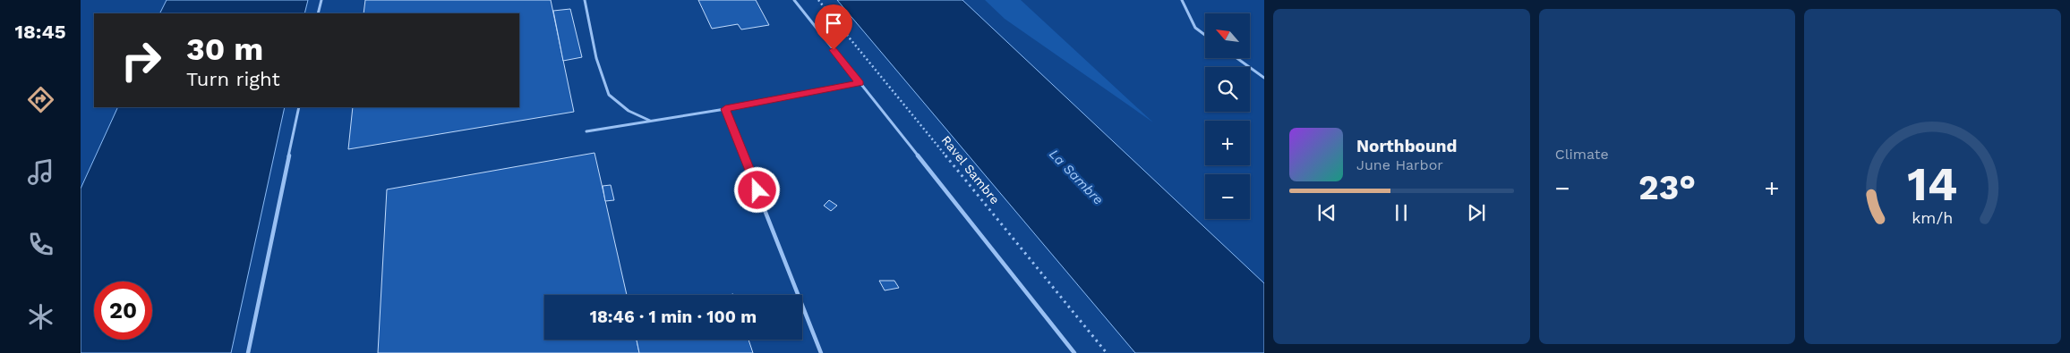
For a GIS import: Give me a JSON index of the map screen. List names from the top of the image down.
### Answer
{
  "streets": {
    "path": ["Ravel Sambre"]
  },
  "water": ["La Sambre"],
  "north": "top left",
  "page": {
    "tabs": "18:45",
    "tile": "Climate",
    "map_buttons": ["+", "−"],
    "turn": ["30 m", "Turn right"],
    "song": ["Northbound", "June Harbor"],
    "heat": ["−", "23°", "+"],
    "limit": "20",
    "trip": "18:46 · 1 min · 100 m",
    "gauge": ["14", "km/h"]
  }
}
